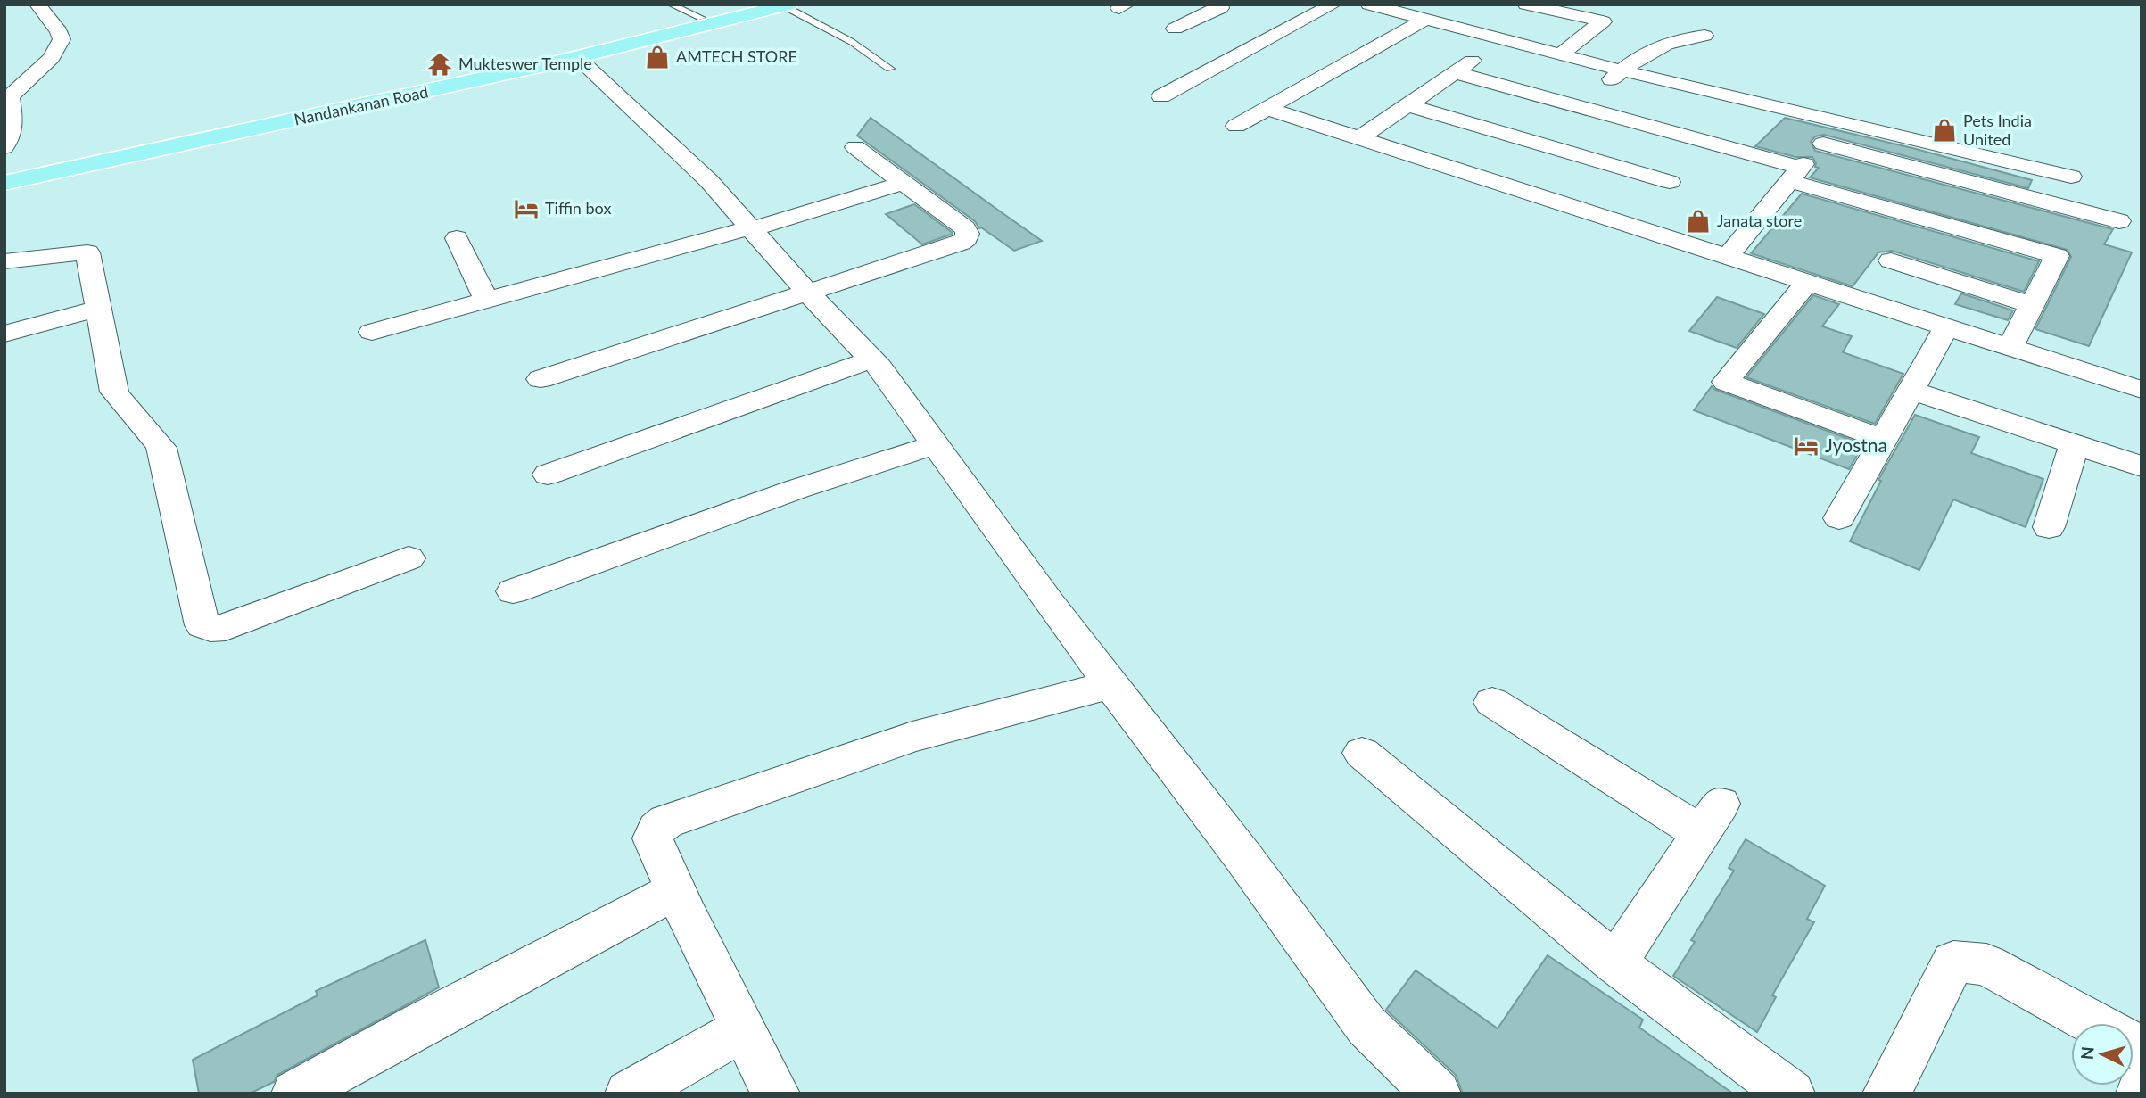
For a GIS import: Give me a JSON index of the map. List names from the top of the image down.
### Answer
{
  "streets": {
    "main road": ["Nandankanan Road"]
  },
  "places": {
    "shop": ["AMTECH STORE", "Pets India United", "Janata store"],
    "temple": ["Mukteswer Temple"],
    "hotel": ["Tiffin box", "Jyostna"]
  },
  "north": "left"
}
